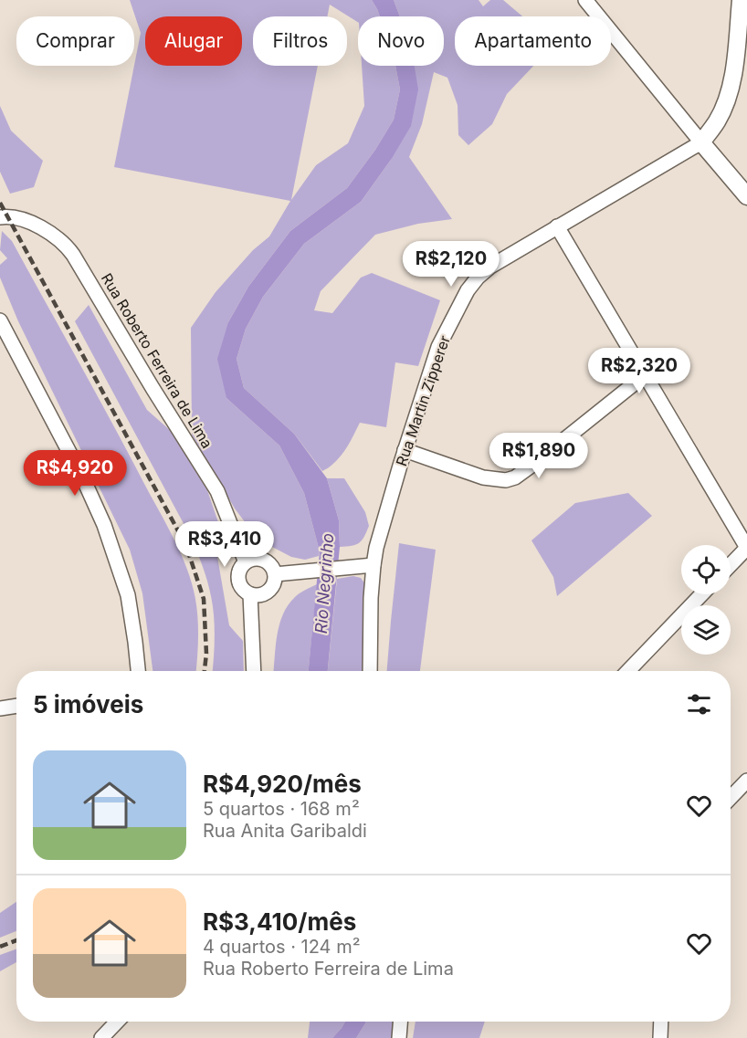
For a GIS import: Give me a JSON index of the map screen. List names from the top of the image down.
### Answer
{
  "streets": {
    "street": ["Rua Roberto Ferreira de Lima", "Rua Martin Zipperer"]
  },
  "water": ["Rio Negrinho"],
  "page": {
    "chip": [
      "Comprar",
      "Alugar",
      "Filtros",
      "Novo",
      "Apartamento"
    ],
    "price": [
      "R$2,120",
      "R$2,320",
      "R$1,890",
      "R$4,920",
      "R$3,410"
    ],
    "heading": "5 imóveis",
    "list": [
      {
        "name": "R$4,920/mês",
        "note": "5 quartos · 168 m² · Rua Anita Garibaldi"
      },
      {
        "name": "R$3,410/mês",
        "note": "4 quartos · 124 m² · Rua Roberto Ferreira de Lima"
      }
    ]
  }
}
